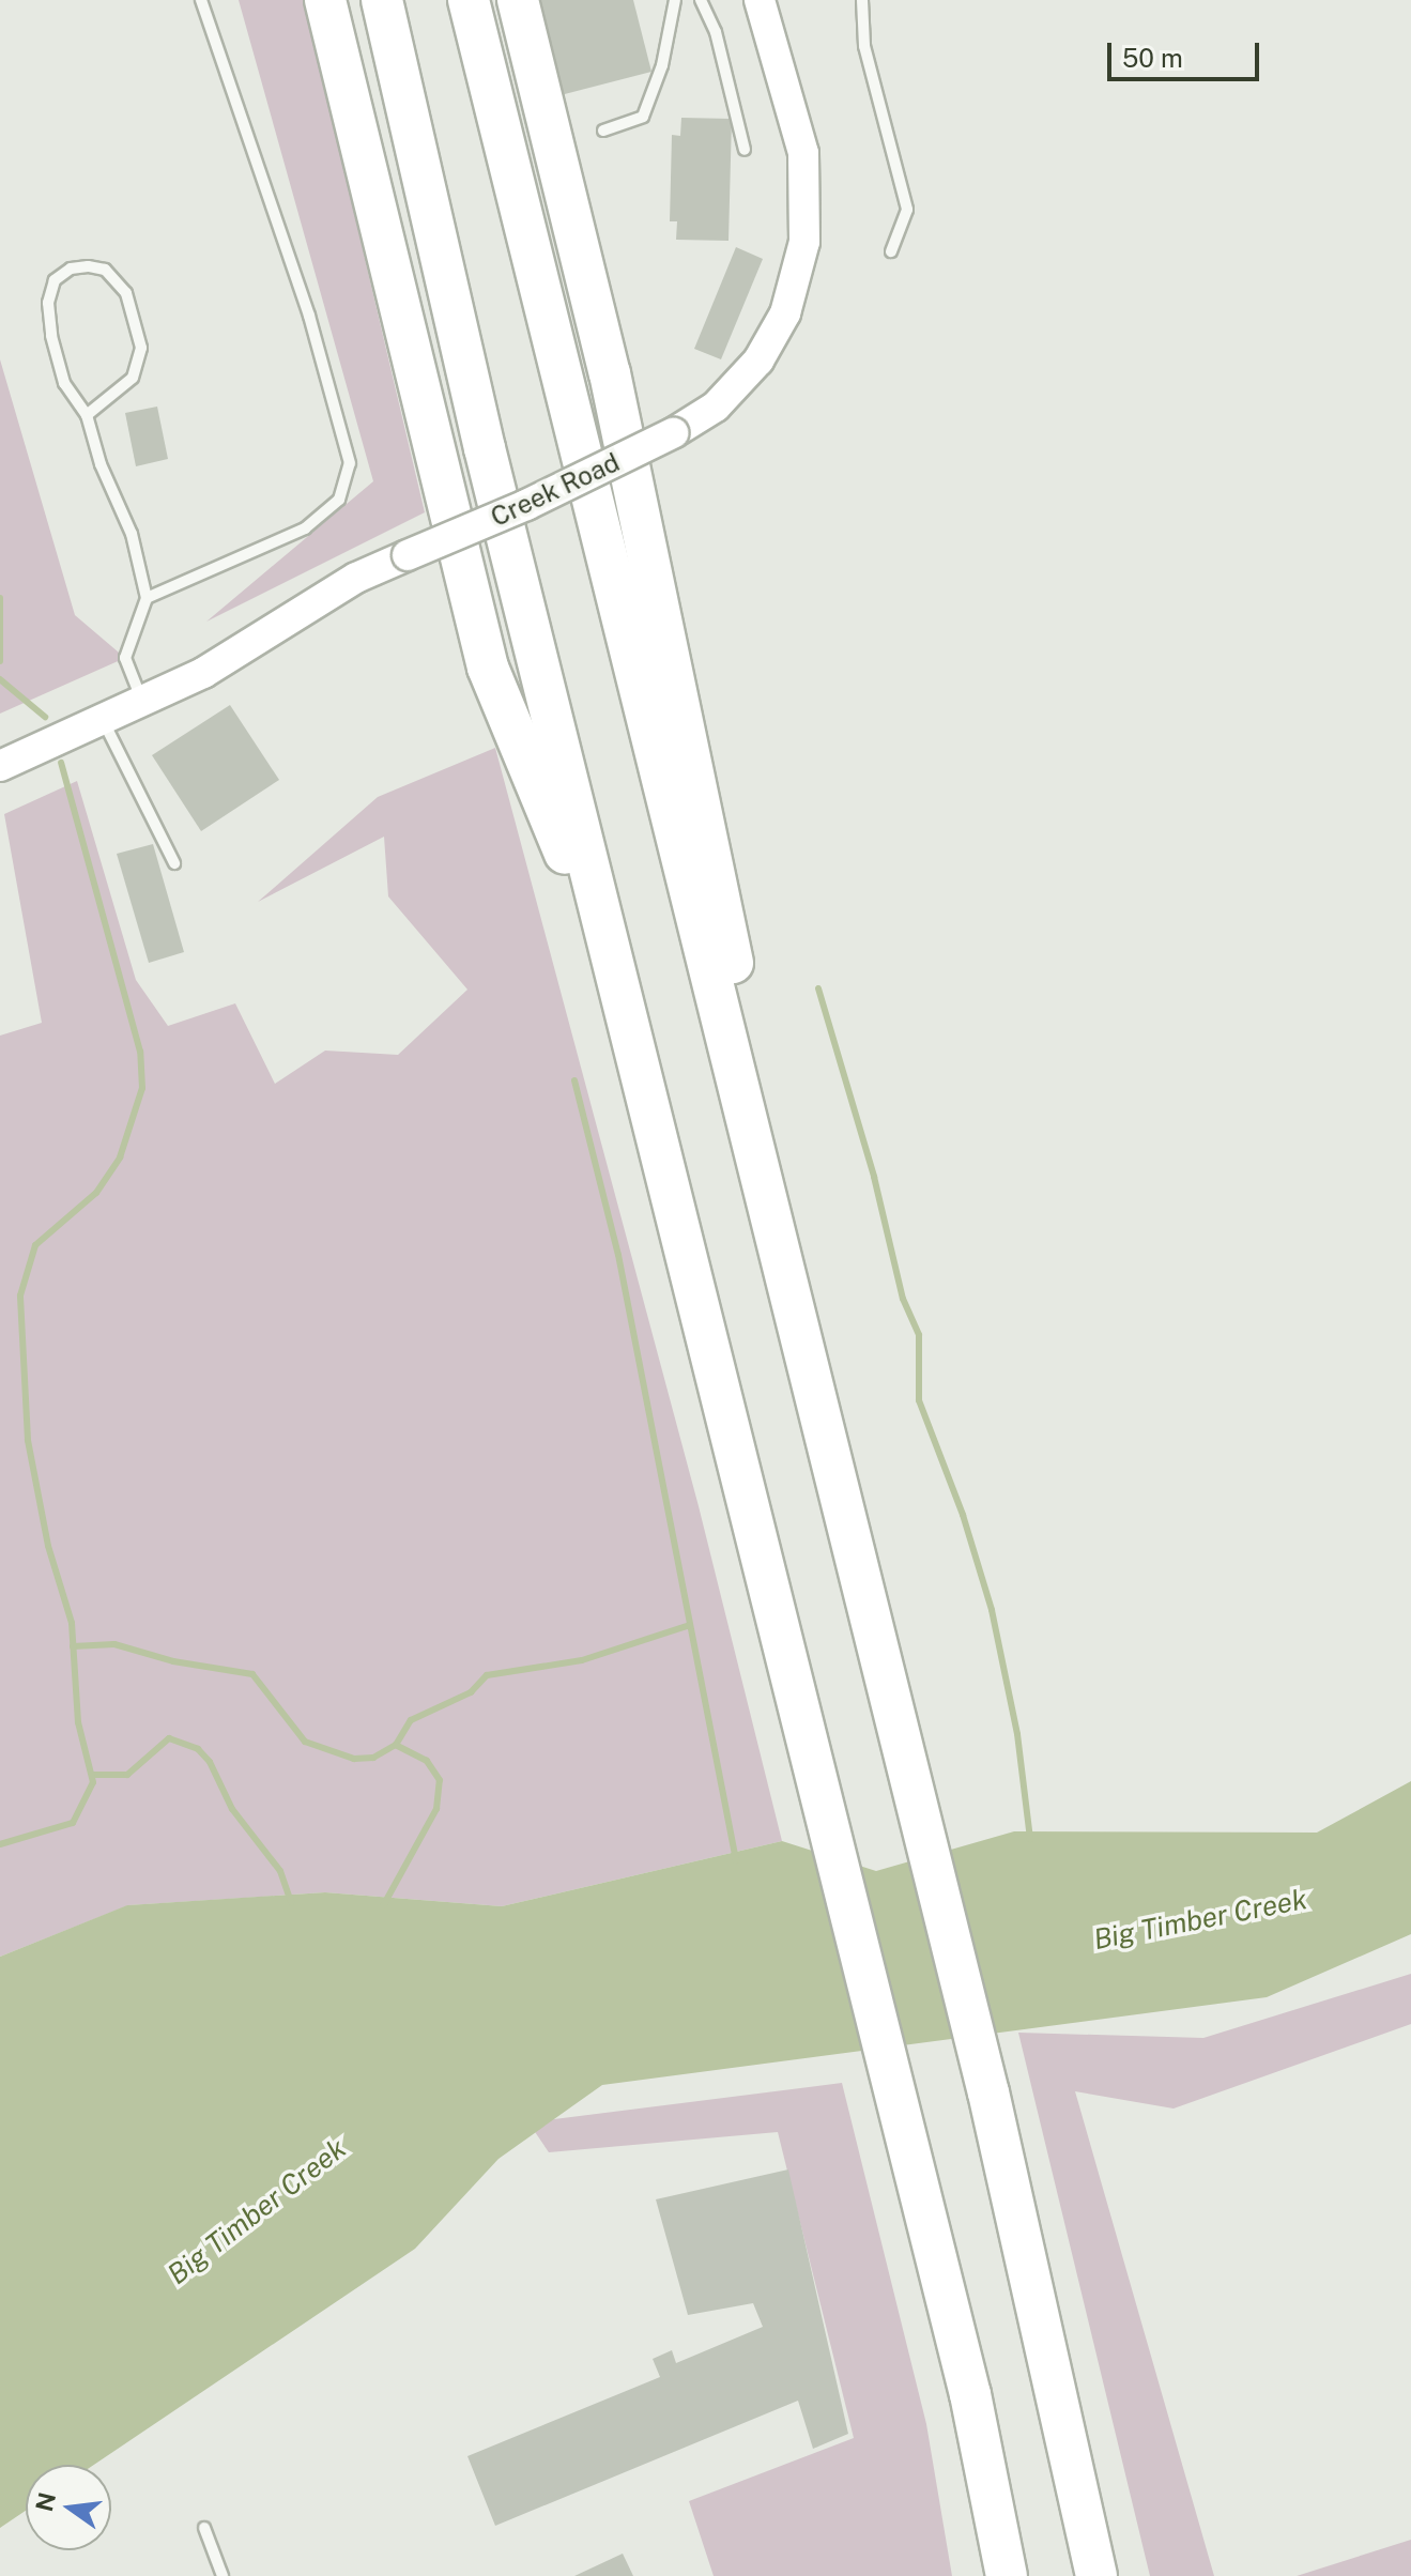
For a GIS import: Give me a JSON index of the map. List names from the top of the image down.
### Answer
{
  "streets": {
    "street": ["Creek Road"]
  },
  "water": ["Big Timber Creek"],
  "scale_bar": "50 m",
  "north": "left"
}
